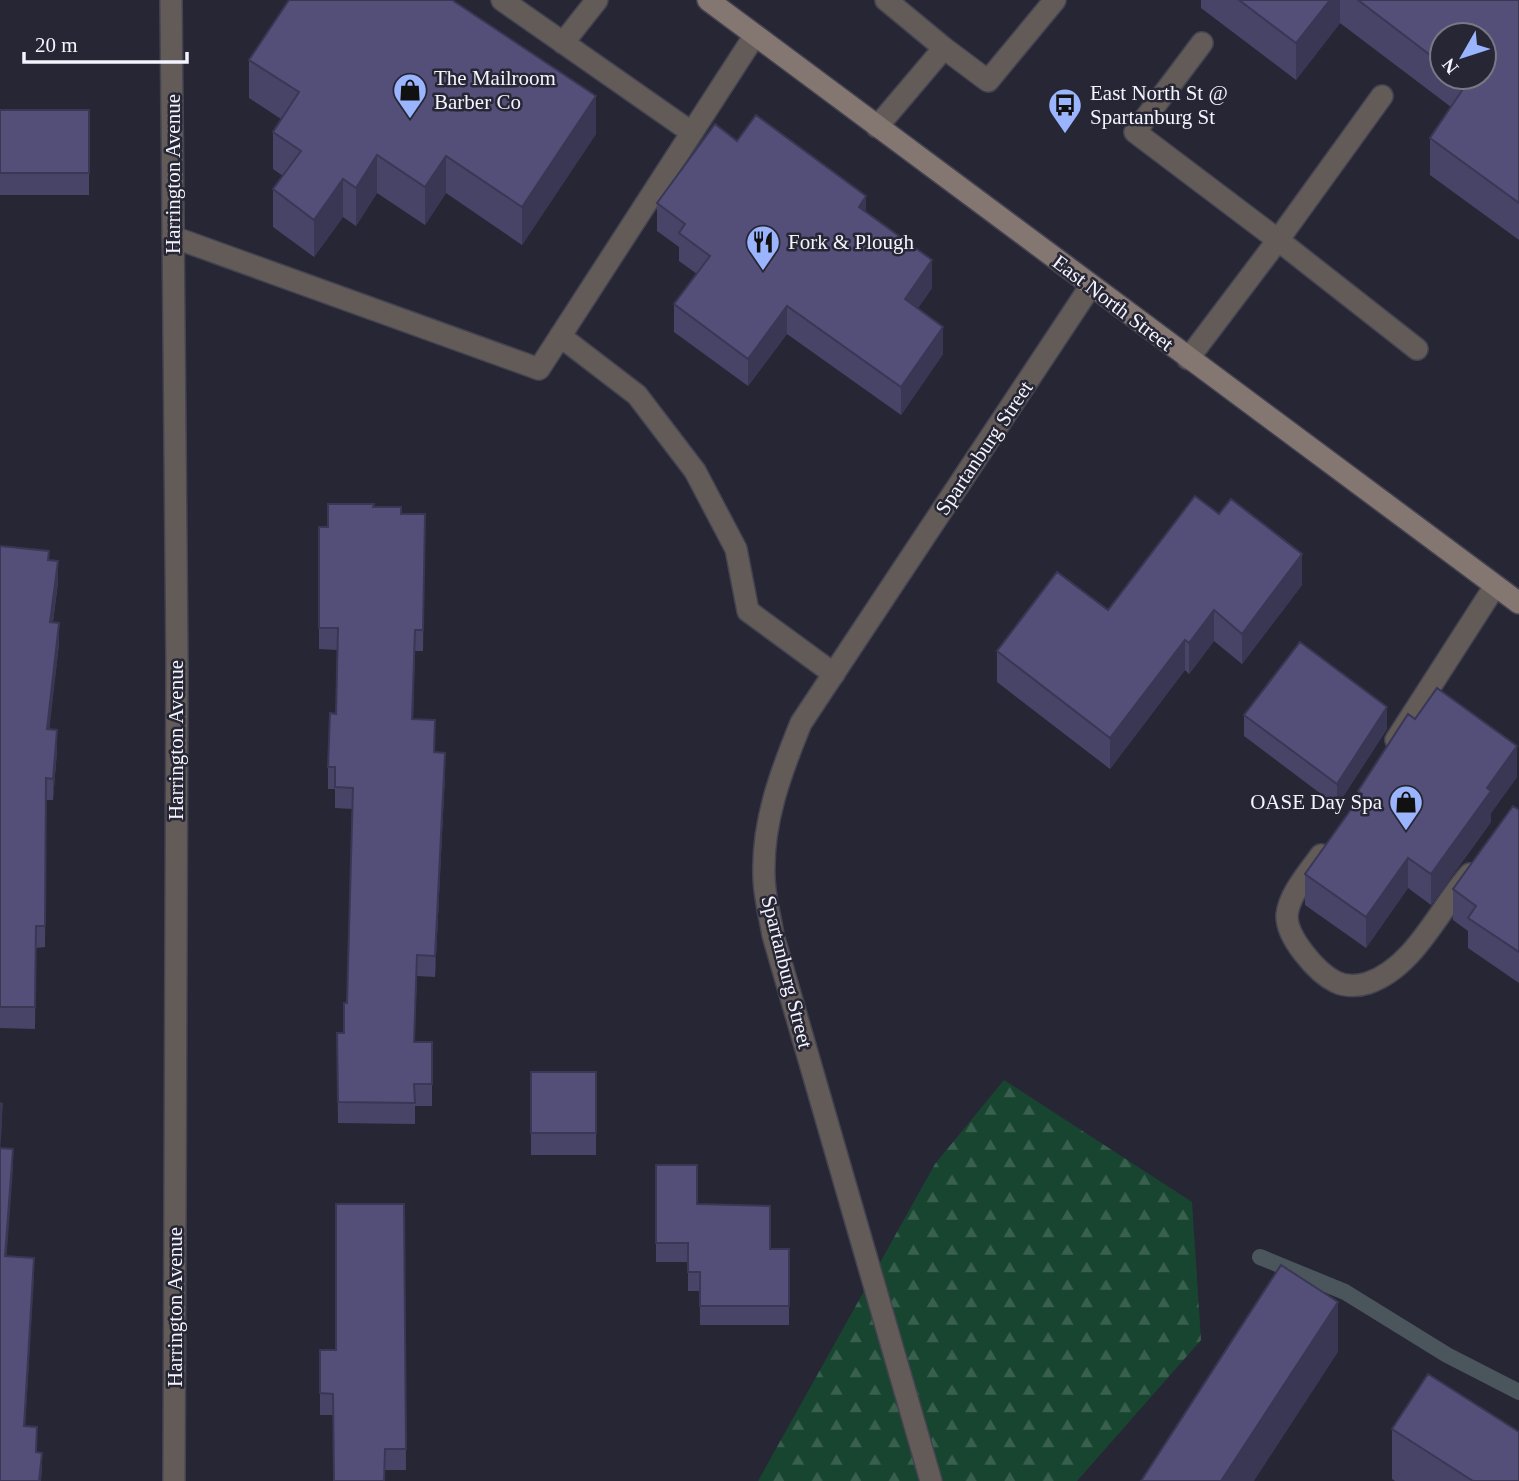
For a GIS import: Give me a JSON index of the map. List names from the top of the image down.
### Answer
{
  "streets": {
    "main road": ["East North Street"],
    "street": ["Harrington Avenue", "Spartanburg Street"]
  },
  "crossings": [
    ["East North Street", "Spartanburg Street"]
  ],
  "places": {
    "shop": ["The Mailroom Barber Co", "OASE Day Spa"],
    "bus stop": ["East North St @ Spartanburg St"],
    "restaurant": ["Fork & Plough"]
  },
  "scale_bar": "20 m",
  "north": "bottom left"
}
